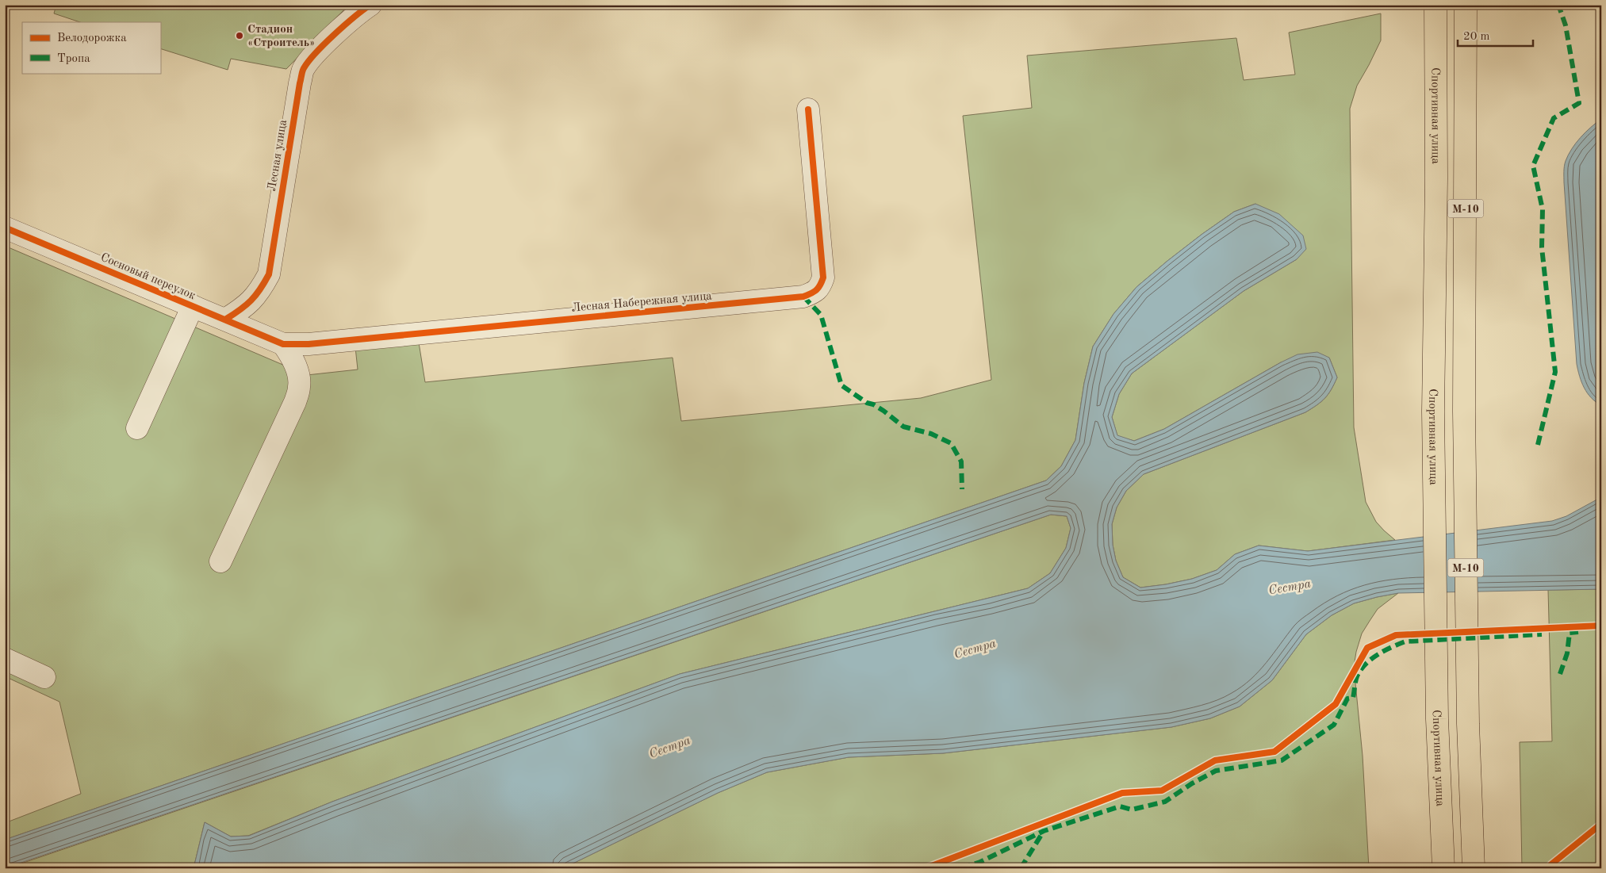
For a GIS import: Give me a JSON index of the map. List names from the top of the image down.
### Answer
{
  "streets": {
    "highway": ["Спортивная улица", "М-10"],
    "street": ["Лесная улица", "Сосновый переулок", "Лесная Набережная улица"]
  },
  "crossings": [
    ["Лесная улица", "Сосновый переулок"],
    ["Сосновый переулок", "Лесная Набережная улица"]
  ],
  "water": ["Сестра"],
  "places": ["Стадион «Строитель»"],
  "legend": ["Велодорожка", "Тропа"],
  "scale_bar": "20 m"
}
